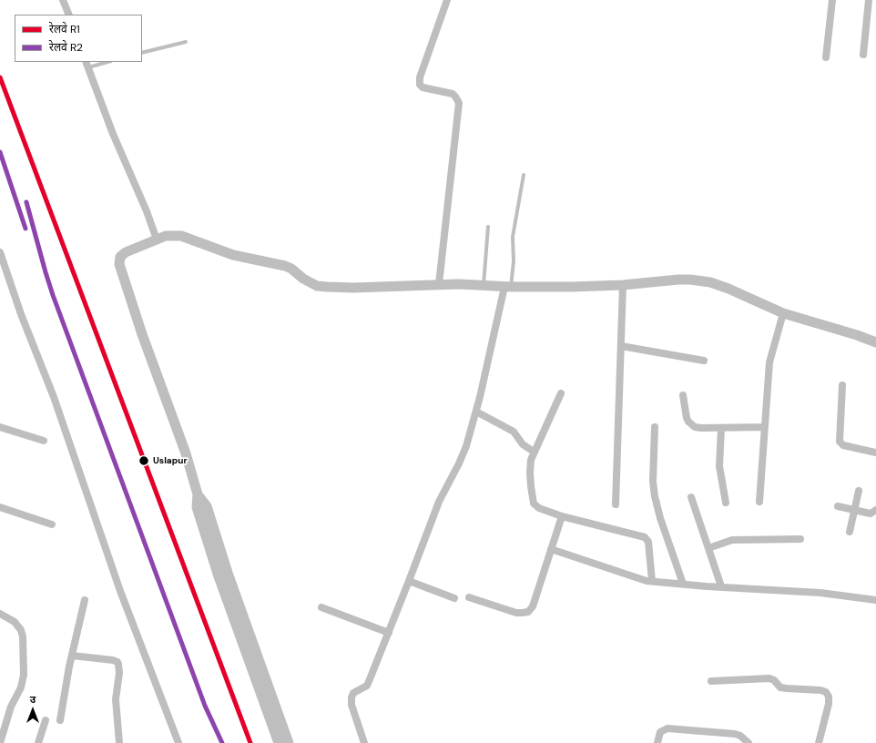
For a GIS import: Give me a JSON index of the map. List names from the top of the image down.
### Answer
{
  "places": ["Uslapur"],
  "lines": ["rail line R1", "rail line R2"],
  "legend": ["रेलवे R1", "रेलवे R2"],
  "north": "top"
}
